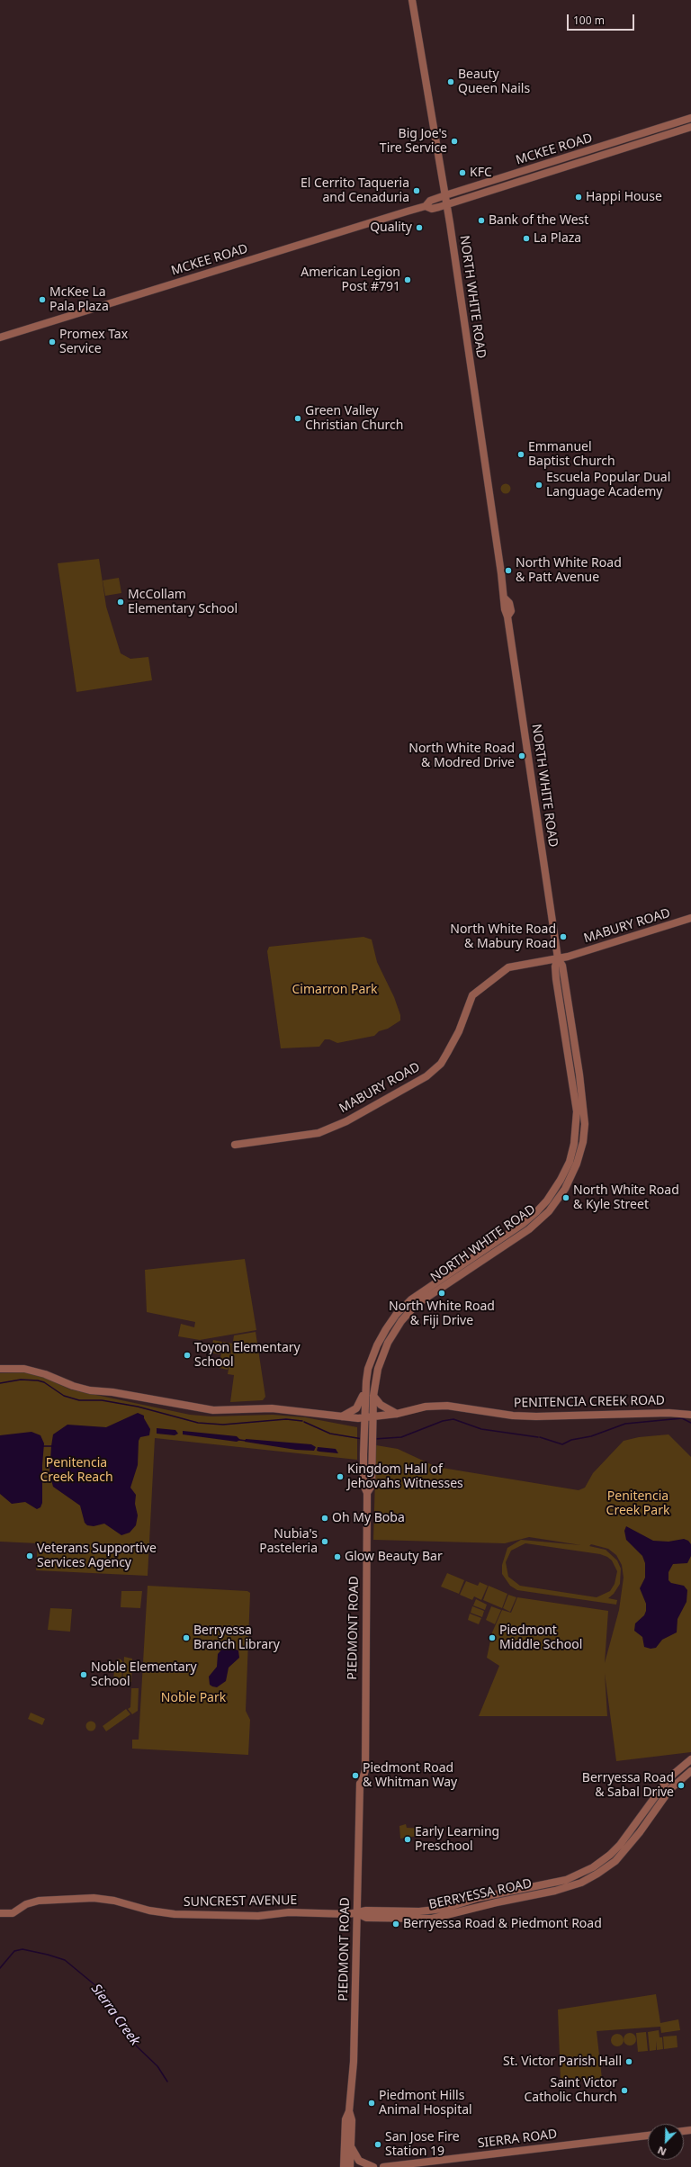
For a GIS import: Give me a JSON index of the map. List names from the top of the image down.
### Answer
{
  "streets": {
    "main road": [
      "MCKEE ROAD",
      "NORTH WHITE ROAD",
      "MABURY ROAD",
      "PENITENCIA CREEK ROAD",
      "PIEDMONT ROAD",
      "BERRYESSA ROAD",
      "SUNCREST AVENUE",
      "SIERRA ROAD"
    ]
  },
  "crossings": [
    ["MCKEE ROAD", "NORTH WHITE ROAD"],
    ["NORTH WHITE ROAD", "MABURY ROAD"],
    ["NORTH WHITE ROAD", "PENITENCIA CREEK ROAD"],
    ["NORTH WHITE ROAD", "PIEDMONT ROAD"],
    ["PIEDMONT ROAD", "BERRYESSA ROAD"],
    ["PIEDMONT ROAD", "SUNCREST AVENUE"],
    ["BERRYESSA ROAD", "SUNCREST AVENUE"]
  ],
  "water": ["Sierra Creek"],
  "parks": [
    "Cimarron Park",
    "Penitencia Creek Reach",
    "Penitencia Creek Park",
    "Noble Park"
  ],
  "places": [
    "Beauty Queen Nails",
    "Big Joe's Tire Service",
    "KFC",
    "El Cerrito Taqueria and Cenaduria",
    "Happi House",
    "Bank of the West",
    "Quality",
    "La Plaza",
    "American Legion Post #791",
    "McKee La Pala Plaza",
    "Promex Tax Service",
    "Green Valley Christian Church",
    "Emmanuel Baptist Church",
    "Escuela Popular Dual Language Academy",
    "North White Road & Patt Avenue",
    "McCollam Elementary School",
    "North White Road & Modred Drive",
    "North White Road & Mabury Road",
    "North White Road & Kyle Street",
    "North White Road & Fiji Drive",
    "Toyon Elementary School",
    "Kingdom Hall of Jehovahs Witnesses",
    "Oh My Boba",
    "Nubia's Pasteleria",
    "Veterans Supportive Services Agency",
    "Glow Beauty Bar",
    "Berryessa Branch Library",
    "Piedmont Middle School",
    "Noble Elementary School",
    "Piedmont Road & Whitman Way",
    "Berryessa Road & Sabal Drive",
    "Early Learning Preschool",
    "Berryessa Road & Piedmont Road",
    "St. Victor Parish Hall",
    "Saint Victor Catholic Church",
    "Piedmont Hills Animal Hospital",
    "San Jose Fire Station 19"
  ],
  "scale_bar": "100 m",
  "north": "bottom left"
}
